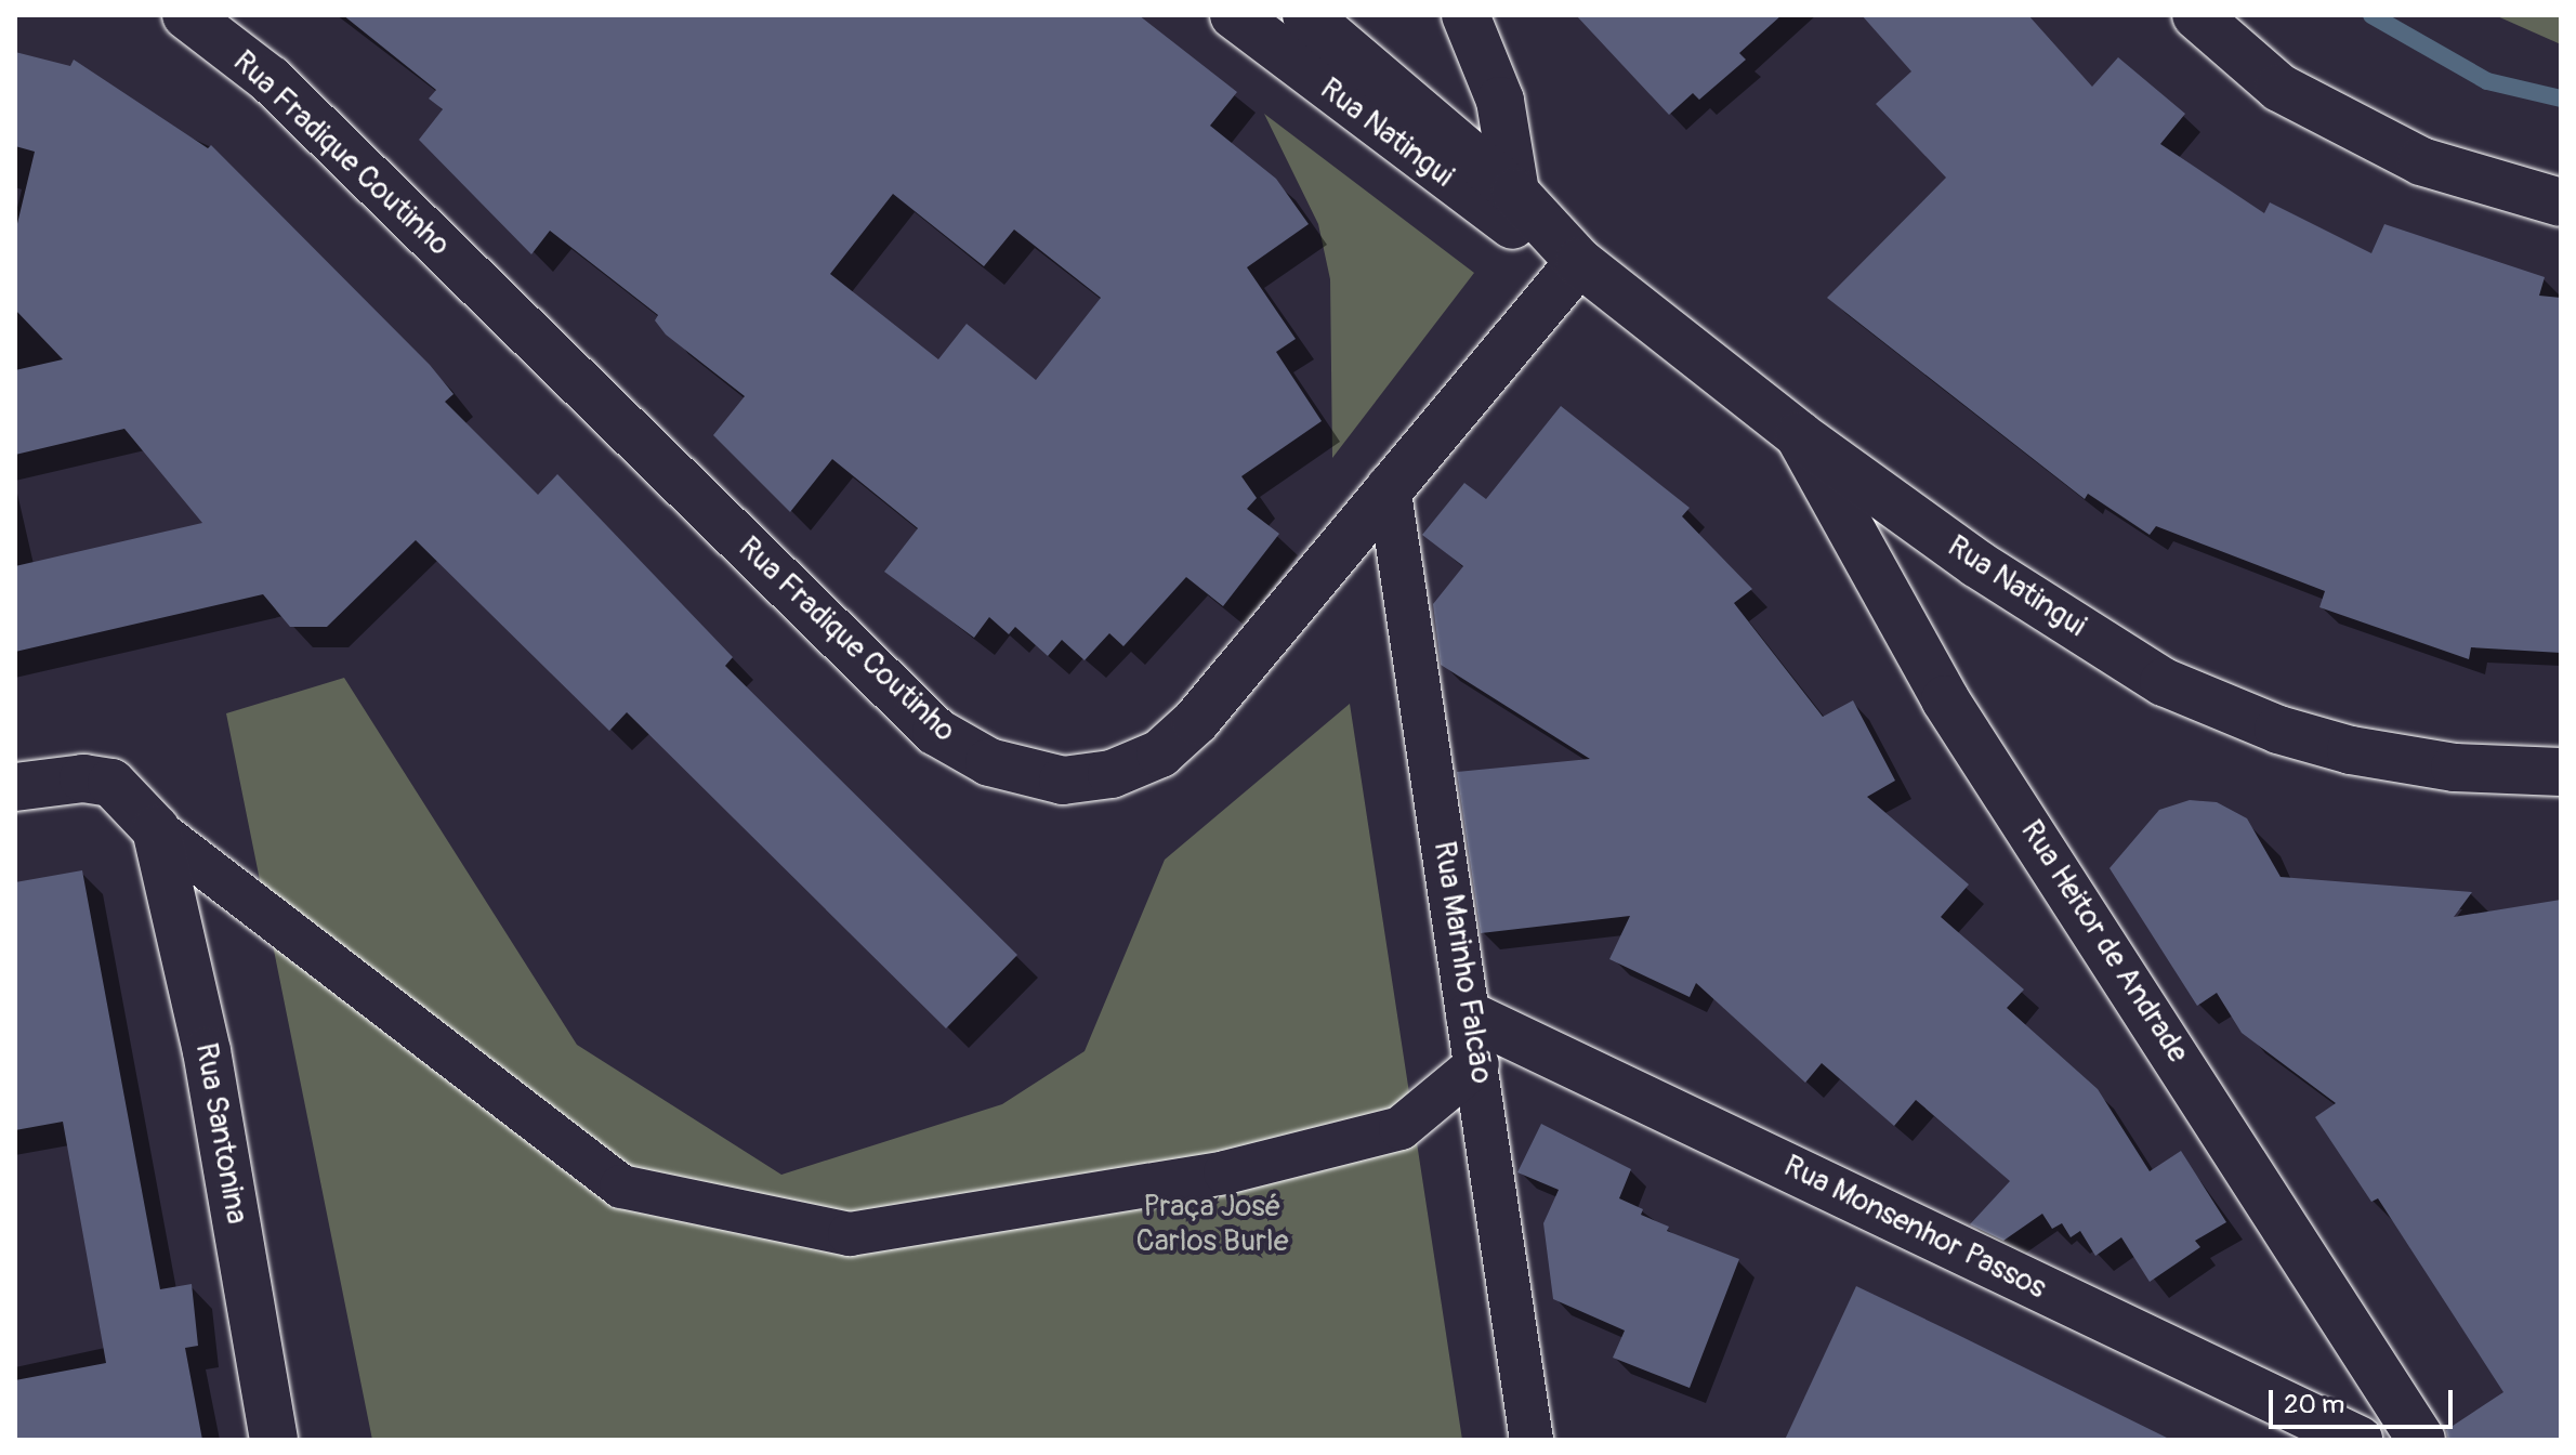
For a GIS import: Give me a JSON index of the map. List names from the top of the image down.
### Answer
{
  "streets": {
    "street": [
      "Rua Natingui",
      "Rua Fradique Coutinho",
      "Rua Heitor de Andrade",
      "Rua Marinho Falcão",
      "Rua Santonina",
      "Rua Monsenhor Passos"
    ]
  },
  "crossings": [
    ["Rua Natingui", "Rua Fradique Coutinho"],
    ["Rua Natingui", "Rua Heitor de Andrade"],
    ["Rua Fradique Coutinho", "Rua Marinho Falcão"],
    ["Rua Marinho Falcão", "Rua Monsenhor Passos"]
  ],
  "parks": ["Praça José Carlos Burle"],
  "scale_bar": "20 m"
}
